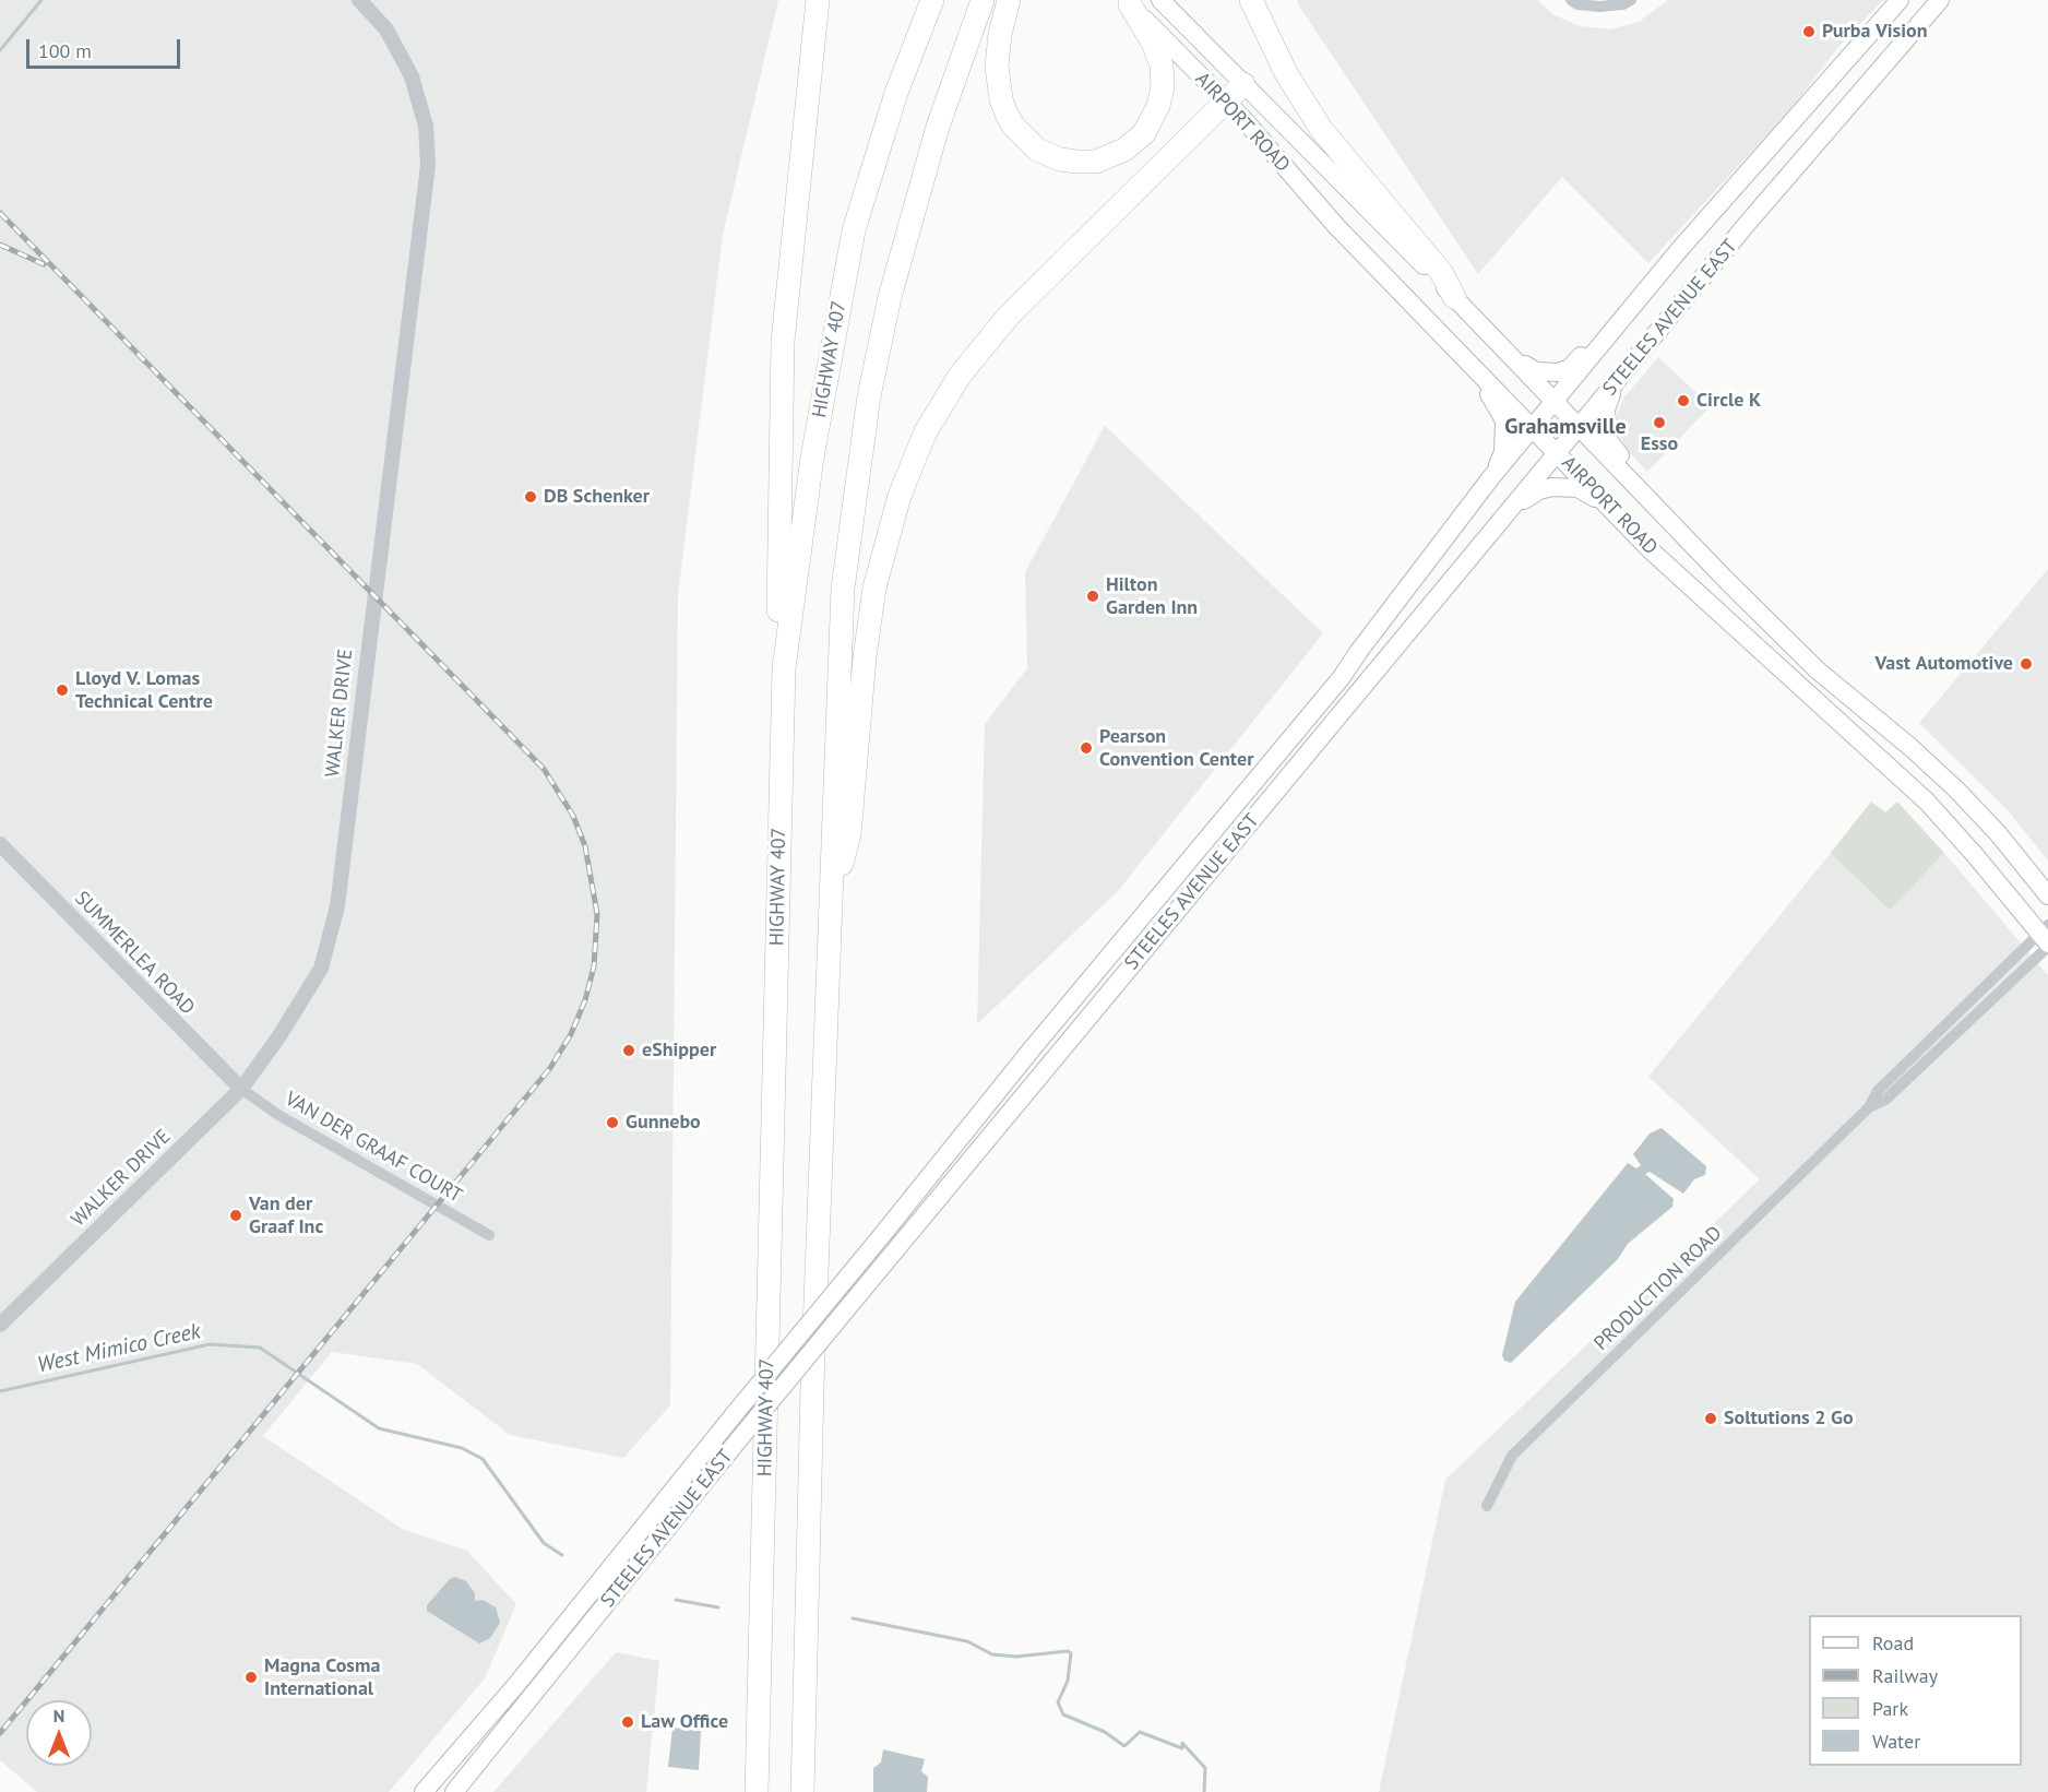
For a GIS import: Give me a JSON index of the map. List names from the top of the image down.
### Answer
{
  "streets": {
    "highway": ["HIGHWAY 407"],
    "main road": ["AIRPORT ROAD", "STEELES AVENUE EAST"],
    "street": [
      "WALKER DRIVE",
      "SUMMERLEA ROAD",
      "VAN DER GRAAF COURT",
      "PRODUCTION ROAD"
    ]
  },
  "crossings": [
    ["AIRPORT ROAD", "STEELES AVENUE EAST"],
    ["AIRPORT ROAD", "PRODUCTION ROAD"],
    ["WALKER DRIVE", "SUMMERLEA ROAD"],
    ["WALKER DRIVE", "VAN DER GRAAF COURT"],
    ["SUMMERLEA ROAD", "VAN DER GRAAF COURT"]
  ],
  "districts": ["Grahamsville"],
  "water": ["West Mimico Creek"],
  "places": [
    "Purba Vision",
    "Circle K",
    "Esso",
    "DB Schenker",
    "Hilton Garden Inn",
    "Vast Automotive",
    "Lloyd V. Lomas Technical Centre",
    "Pearson Convention Center",
    "eShipper",
    "Gunnebo",
    "Van der Graaf Inc",
    "Soltutions 2 Go",
    "Magna Cosma International",
    "Law Office"
  ],
  "legend": [
    "Road",
    "Railway",
    "Park",
    "Water"
  ],
  "scale_bar": "100 m",
  "north": "top"
}
